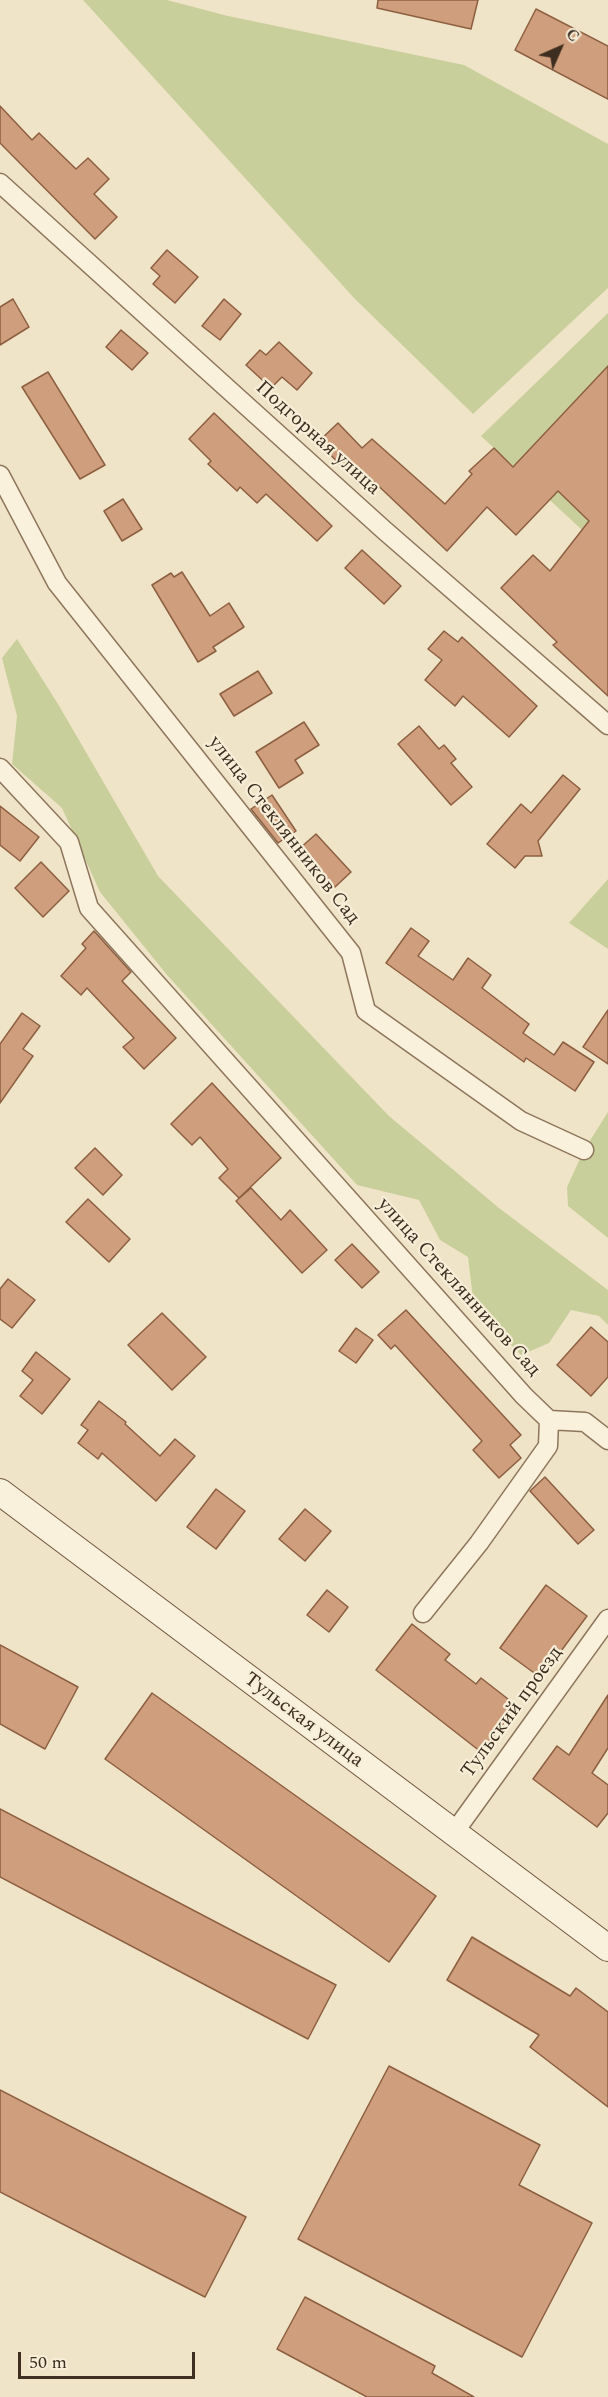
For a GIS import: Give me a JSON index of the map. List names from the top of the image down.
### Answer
{
  "streets": {
    "main road": ["Тульская улица"],
    "street": ["Подгорная улица", "улица Стеклянников Сад", "Тульский проезд"]
  },
  "crossings": [
    ["Тульский проезд", "Тульская улица"]
  ],
  "scale_bar": "50 m",
  "north": "top right"
}
